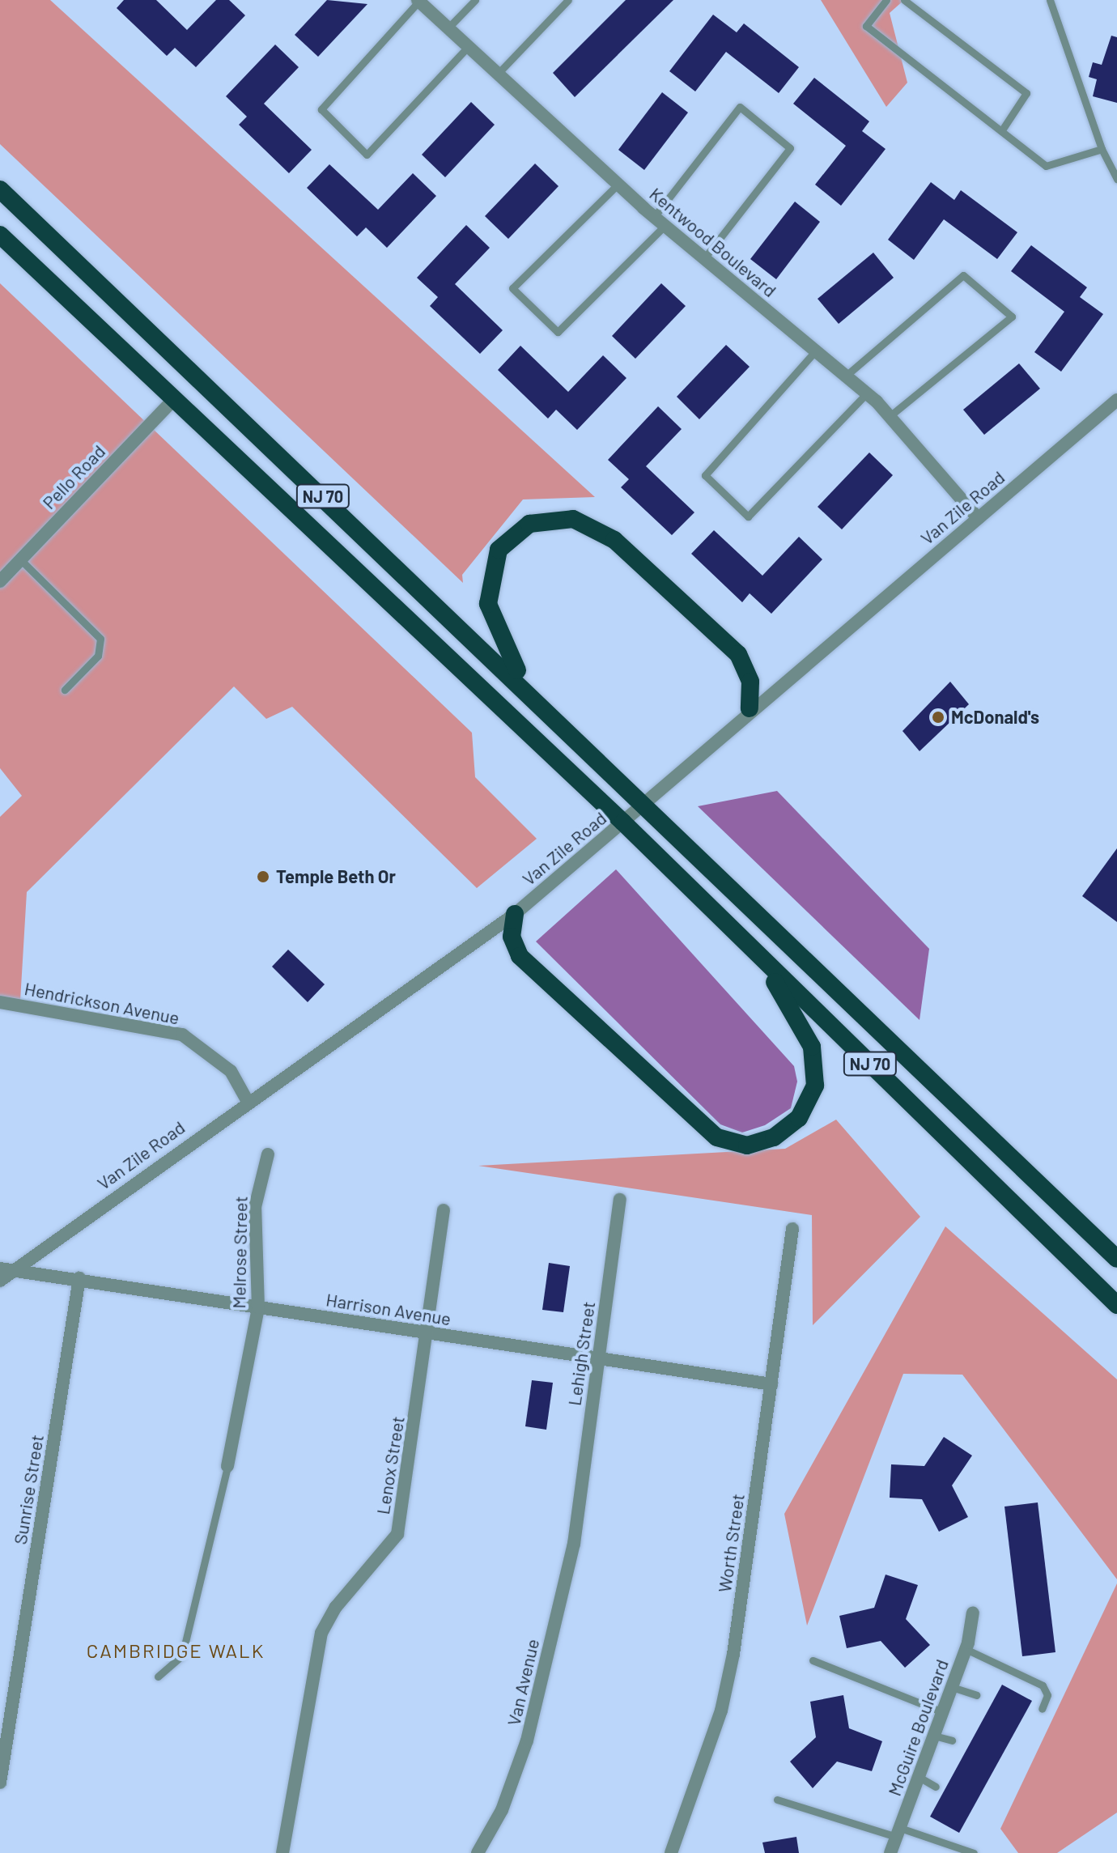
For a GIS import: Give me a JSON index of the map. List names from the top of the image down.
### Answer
{
  "streets": {
    "highway": ["NJ 70"],
    "street": [
      "Kentwood Boulevard",
      "Pello Road",
      "Van Zile Road",
      "Hendrickson Avenue",
      "Melrose Street",
      "Harrison Avenue",
      "Lehigh Street",
      "Lenox Street",
      "Sunrise Street",
      "Worth Street",
      "Van Avenue",
      "McGuire Boulevard"
    ]
  },
  "crossings": [
    ["Kentwood Boulevard", "Van Zile Road"],
    ["Pello Road", "NJ 70"],
    ["NJ 70", "Van Zile Road"],
    ["Van Zile Road", "Hendrickson Avenue"],
    ["Van Zile Road", "Harrison Avenue"],
    ["Melrose Street", "Harrison Avenue"],
    ["Harrison Avenue", "Lehigh Street"],
    ["Harrison Avenue", "Lenox Street"],
    ["Harrison Avenue", "Sunrise Street"],
    ["Harrison Avenue", "Worth Street"],
    ["Lehigh Street", "Van Avenue"]
  ],
  "districts": ["CAMBRIDGE WALK"],
  "places": ["McDonald's", "Temple Beth Or"]
}
